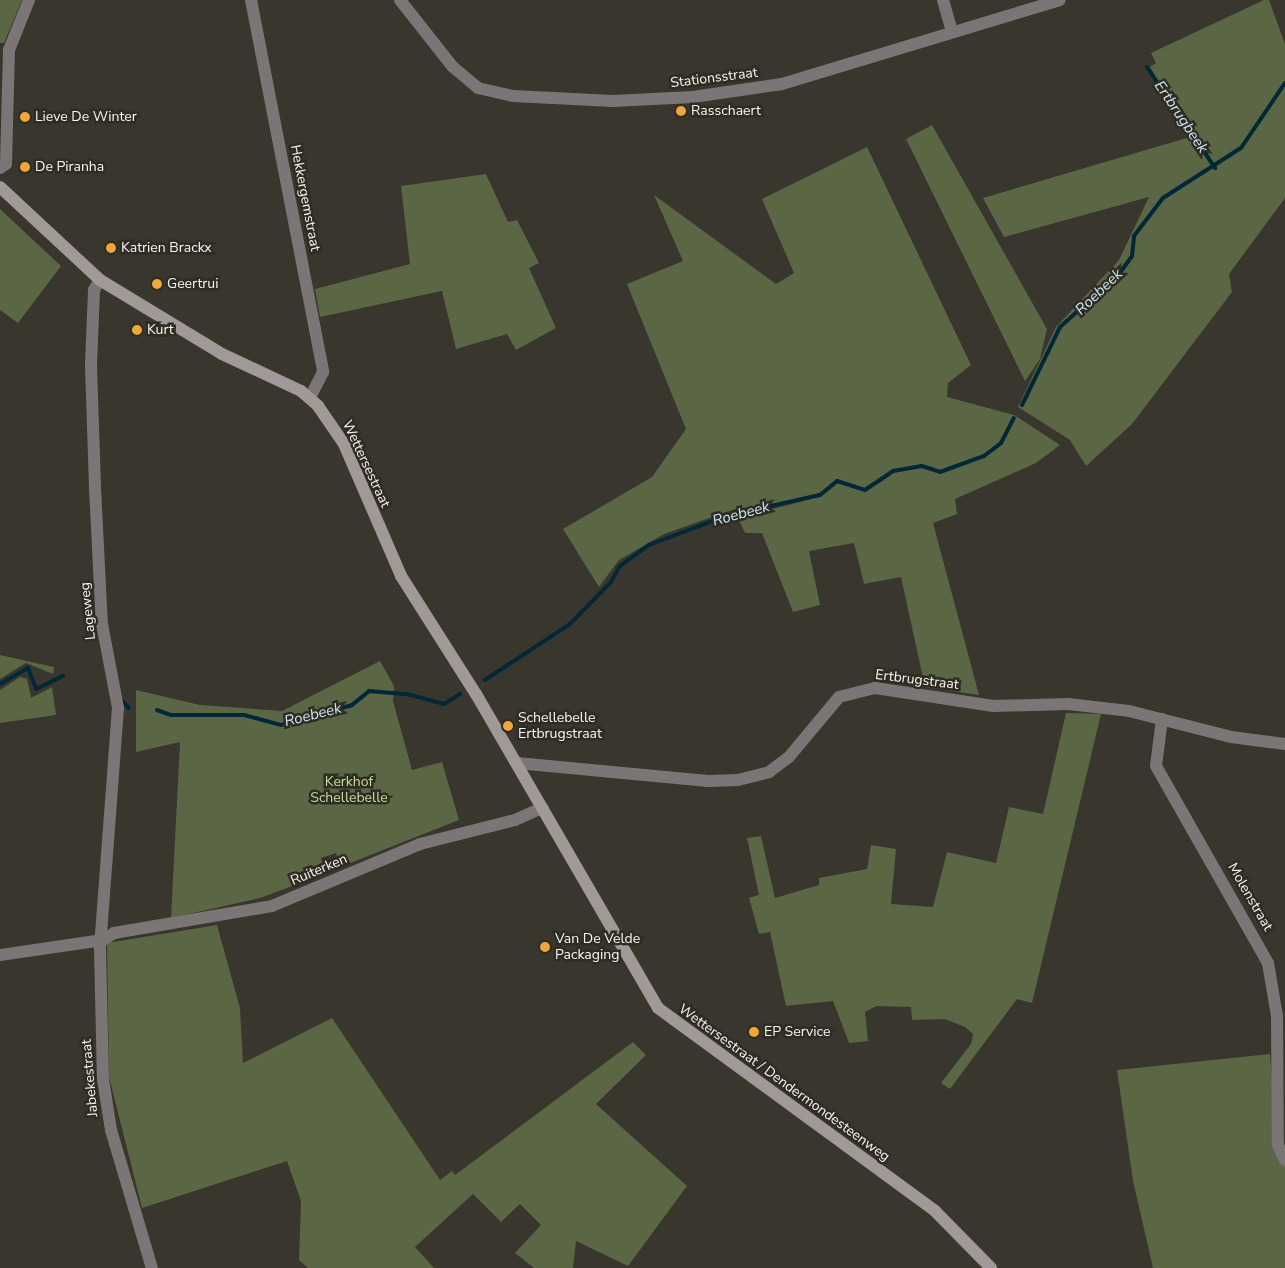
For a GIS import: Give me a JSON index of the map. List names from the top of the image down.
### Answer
{
  "streets": {
    "main road": ["Wettersestraat", "Wettersestraat / Dendermondesteenweg"],
    "street": [
      "Stationsstraat",
      "Hekkergemstraat",
      "Lageweg",
      "Ertbrugstraat",
      "Ruiterken",
      "Molenstraat",
      "Jabekestraat"
    ]
  },
  "crossings": [
    ["Hekkergemstraat", "Wettersestraat"],
    ["Wettersestraat", "Lageweg"],
    ["Wettersestraat", "Ertbrugstraat"],
    ["Wettersestraat", "Ruiterken"],
    ["Wettersestraat", "Wettersestraat / Dendermondesteenweg"],
    ["Lageweg", "Ruiterken"],
    ["Lageweg", "Jabekestraat"],
    ["Ertbrugstraat", "Molenstraat"],
    ["Ruiterken", "Jabekestraat"],
    ["Ruiterken", "Wettersestraat / Dendermondesteenweg"]
  ],
  "water": ["Ertbrugbeek", "Roebeek"],
  "parks": ["Kerkhof Schellebelle"],
  "places": [
    "Rasschaert",
    "Lieve De Winter",
    "De Piranha",
    "Katrien Brackx",
    "Geertrui",
    "Kurt",
    "Schellebelle Ertbrugstraat",
    "Van De Velde Packaging",
    "EP Service"
  ]
}
